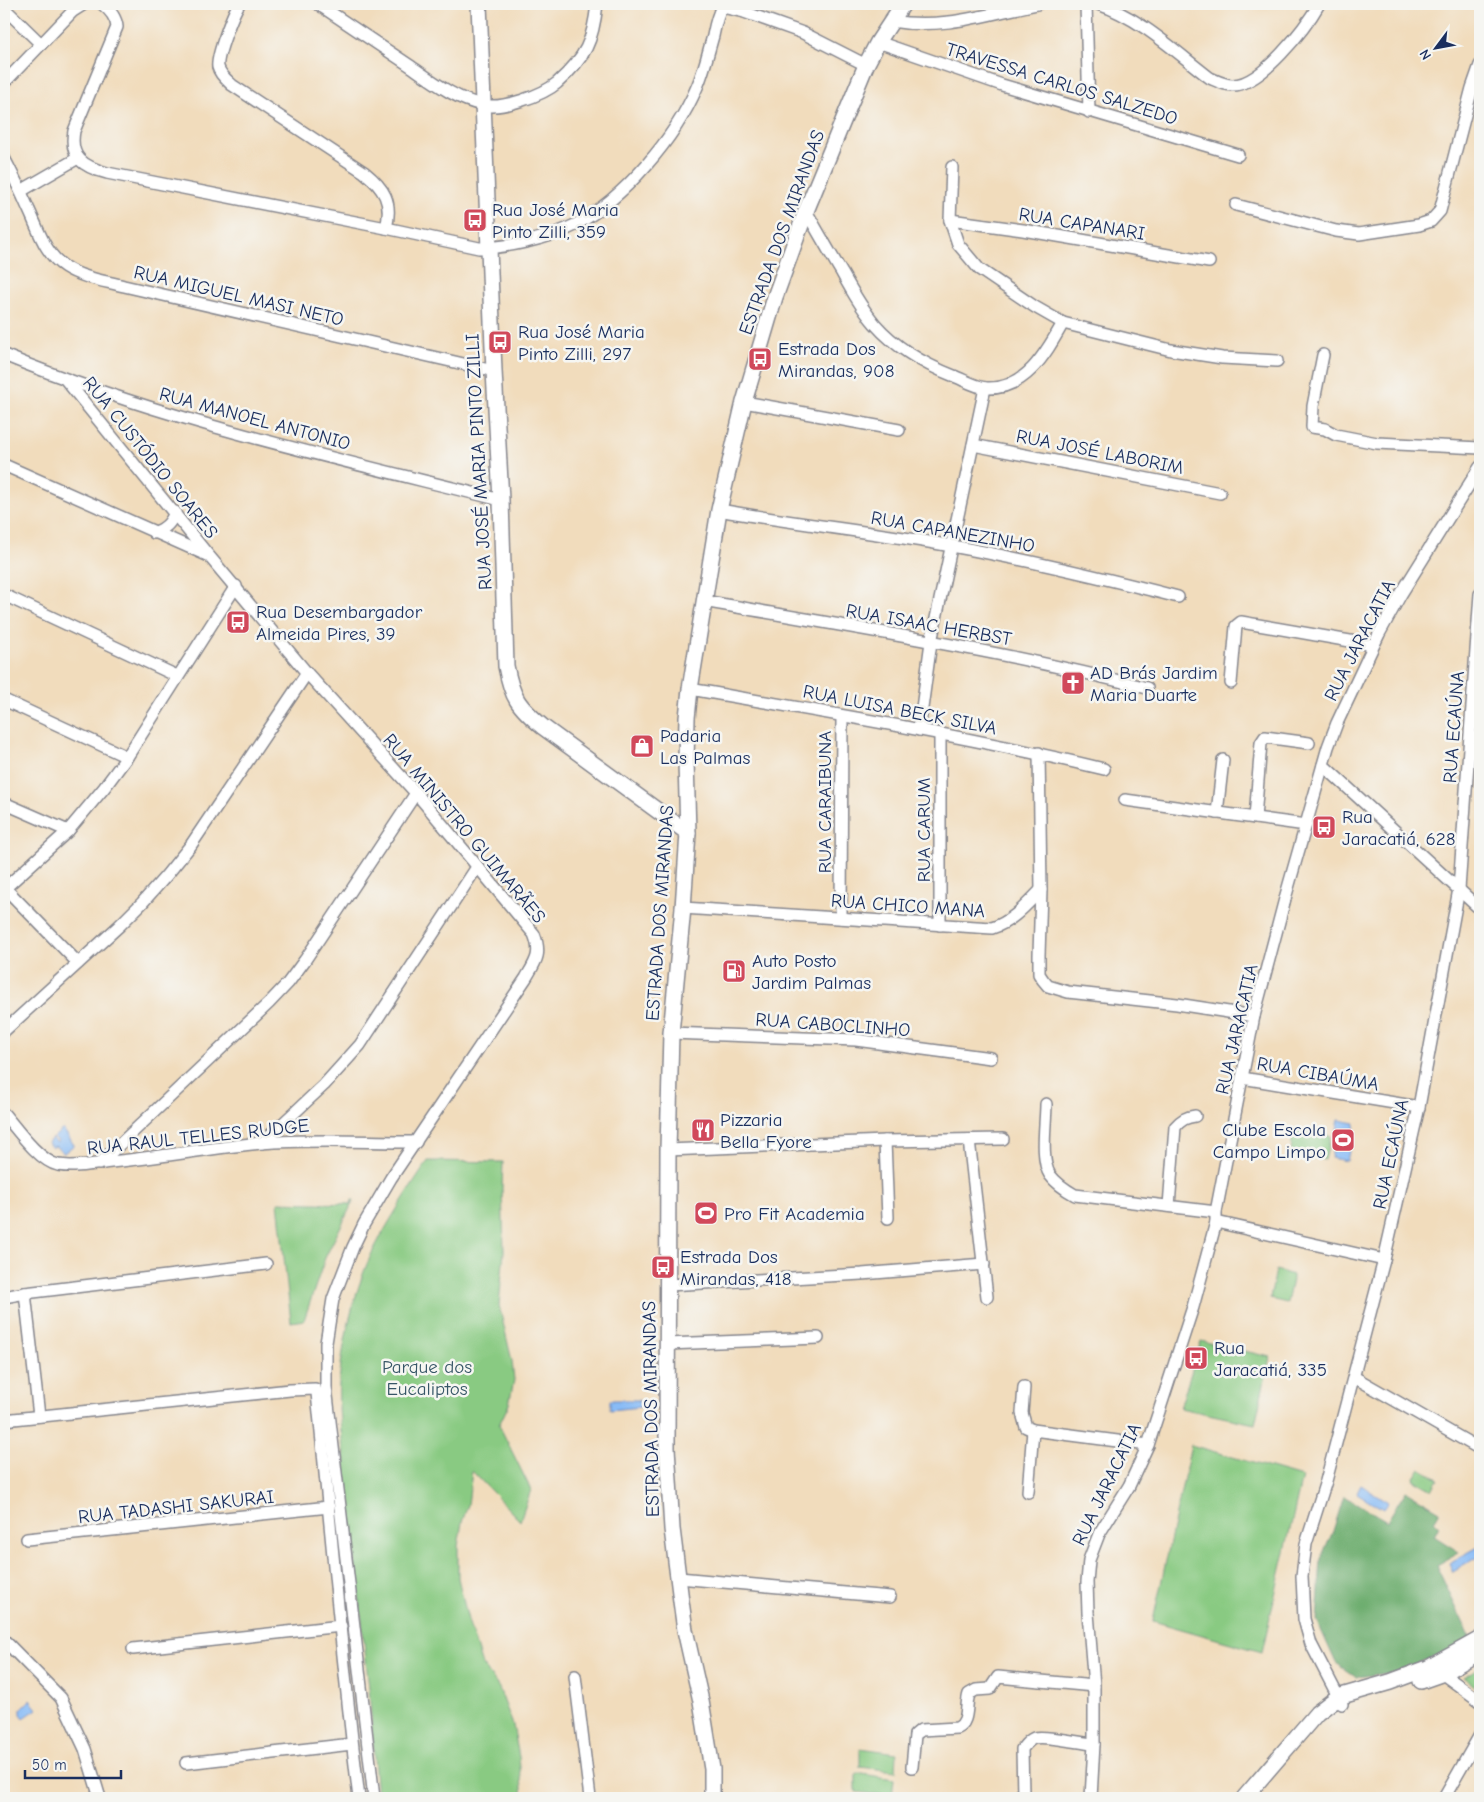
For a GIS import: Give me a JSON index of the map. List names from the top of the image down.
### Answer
{
  "streets": {
    "street": [
      "TRAVESSA CARLOS SALZEDO",
      "RUA CAPANARI",
      "ESTRADA DOS MIRANDAS",
      "RUA MIGUEL MASI NETO",
      "RUA MANOEL ANTONIO",
      "RUA JOSÉ LABORIM",
      "RUA CUSTÓDIO SOARES",
      "RUA JOSÉ MARIA PINTO ZILLI",
      "RUA CAPANEZINHO",
      "RUA ISAAC HERBST",
      "RUA JARACATIA",
      "RUA LUISA BECK SILVA",
      "RUA ECAÚNA",
      "RUA CARAIBUNA",
      "RUA MINISTRO GUIMARÃES",
      "RUA CARUM",
      "RUA CHICO MANA",
      "RUA CABOCLINHO",
      "RUA CIBAÚMA",
      "RUA RAUL TELLES RUDGE",
      "RUA TADASHI SAKURAI"
    ]
  },
  "crossings": [
    ["TRAVESSA CARLOS SALZEDO", "ESTRADA DOS MIRANDAS"],
    ["ESTRADA DOS MIRANDAS", "RUA JOSÉ MARIA PINTO ZILLI"],
    ["ESTRADA DOS MIRANDAS", "RUA CAPANEZINHO"],
    ["ESTRADA DOS MIRANDAS", "RUA ISAAC HERBST"],
    ["ESTRADA DOS MIRANDAS", "RUA LUISA BECK SILVA"],
    ["ESTRADA DOS MIRANDAS", "RUA CHICO MANA"],
    ["ESTRADA DOS MIRANDAS", "RUA CABOCLINHO"],
    ["RUA MIGUEL MASI NETO", "RUA JOSÉ MARIA PINTO ZILLI"],
    ["RUA MANOEL ANTONIO", "RUA CUSTÓDIO SOARES"],
    ["RUA MANOEL ANTONIO", "RUA JOSÉ MARIA PINTO ZILLI"],
    ["RUA CUSTÓDIO SOARES", "RUA MINISTRO GUIMARÃES"],
    ["RUA JARACATIA", "RUA CIBAÚMA"],
    ["RUA LUISA BECK SILVA", "RUA CARAIBUNA"],
    ["RUA LUISA BECK SILVA", "RUA CARUM"],
    ["RUA ECAÚNA", "RUA CIBAÚMA"],
    ["RUA CARAIBUNA", "RUA CHICO MANA"],
    ["RUA MINISTRO GUIMARÃES", "RUA RAUL TELLES RUDGE"],
    ["RUA CARUM", "RUA CHICO MANA"]
  ],
  "parks": ["Parque dos Eucaliptos"],
  "places": {
    "bus stop": [
      "Rua José Maria Pinto Zilli, 359",
      "Rua José Maria Pinto Zilli, 297",
      "Estrada Dos Mirandas, 908",
      "Rua Desembargador Almeida Pires, 39",
      "Rua Jaracatiá, 628",
      "Estrada Dos Mirandas, 418",
      "Rua Jaracatiá, 335"
    ],
    "church": ["AD Brás Jardim Maria Duarte"],
    "shop": ["Padaria Las Palmas"],
    "fuel station": ["Auto Posto Jardim Palmas"],
    "restaurant": ["Pizzaria Bella Fyore"],
    "sports": ["Clube Escola Campo Limpo", "Pro Fit Academia"]
  },
  "scale_bar": "50 m",
  "north": "bottom left"
}
